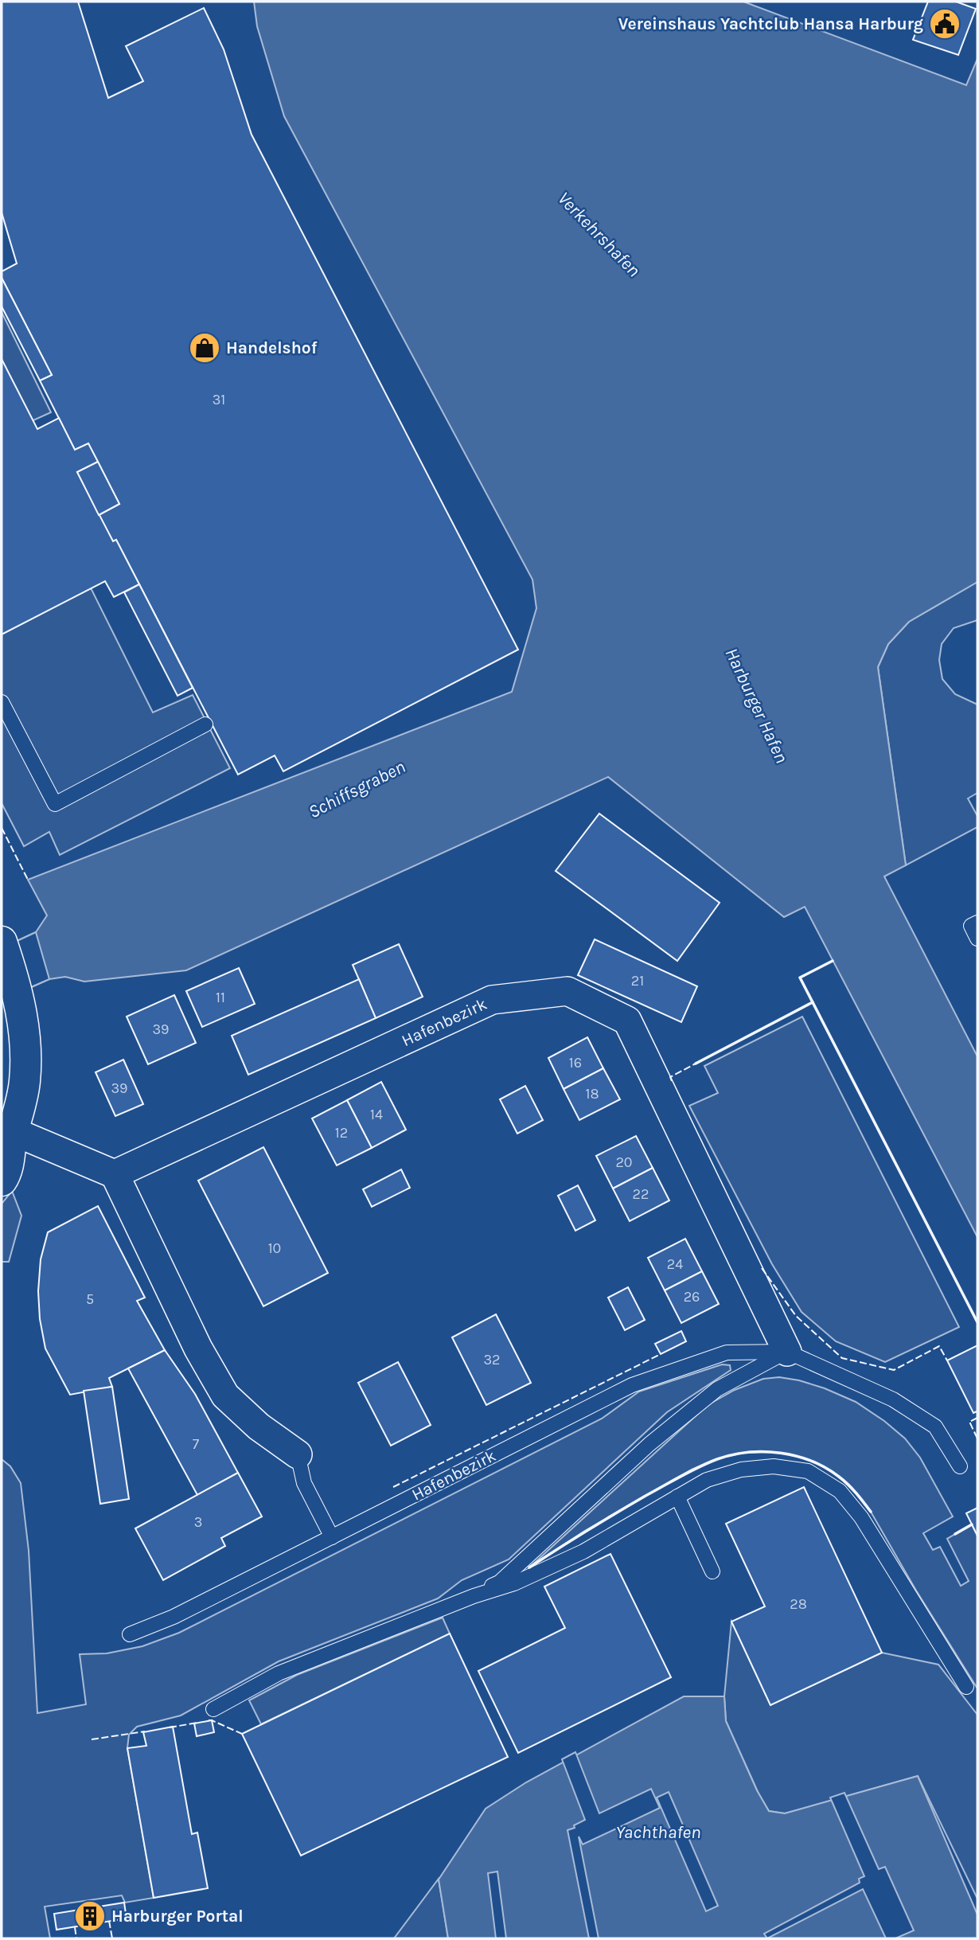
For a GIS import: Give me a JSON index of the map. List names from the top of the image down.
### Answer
{
  "streets": {
    "street": ["Hafenbezirk"]
  },
  "water": [
    "Verkehrshafen",
    "Harburger Hafen",
    "Schiffsgraben",
    "Yachthafen"
  ],
  "places": {
    "public building": ["Vereinshaus Yachtclub Hansa Harburg"],
    "shop": ["Handelshof"],
    "building": ["Harburger Portal"]
  },
  "house_numbers": [
    "31",
    "21",
    "11",
    "39",
    "16",
    "39",
    "18",
    "14",
    "12",
    "20",
    "22",
    "10",
    "24",
    "26",
    "5",
    "32",
    "7",
    "3",
    "28"
  ]
}
